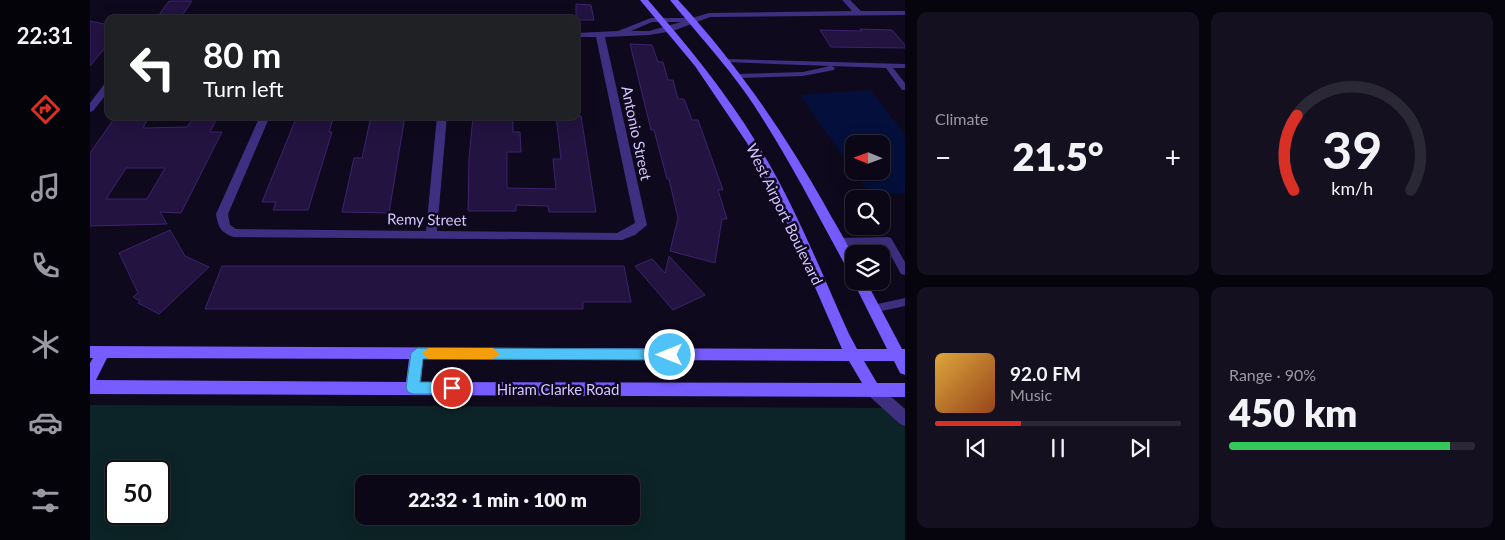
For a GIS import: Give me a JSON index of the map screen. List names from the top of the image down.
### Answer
{
  "streets": {
    "main road": ["West Airport Boulevard", "Hiram Clarke Road"],
    "street": ["Antonio Street", "Remy Street"]
  },
  "crossings": [
    ["Antonio Street", "Remy Street"],
    ["West Airport Boulevard", "Hiram Clarke Road"]
  ],
  "north": "left",
  "page": {
    "tabs": "22:31",
    "tile": [
      "Climate",
      ["Range · 90%", "450 km"]
    ],
    "turn": ["80 m", "Turn left"],
    "heat": ["−", "21.5°", "+"],
    "song": ["92.0 FM", "Music"],
    "limit": "50",
    "trip": "22:32 · 1 min · 100 m",
    "gauge": ["39", "km/h"]
  }
}
